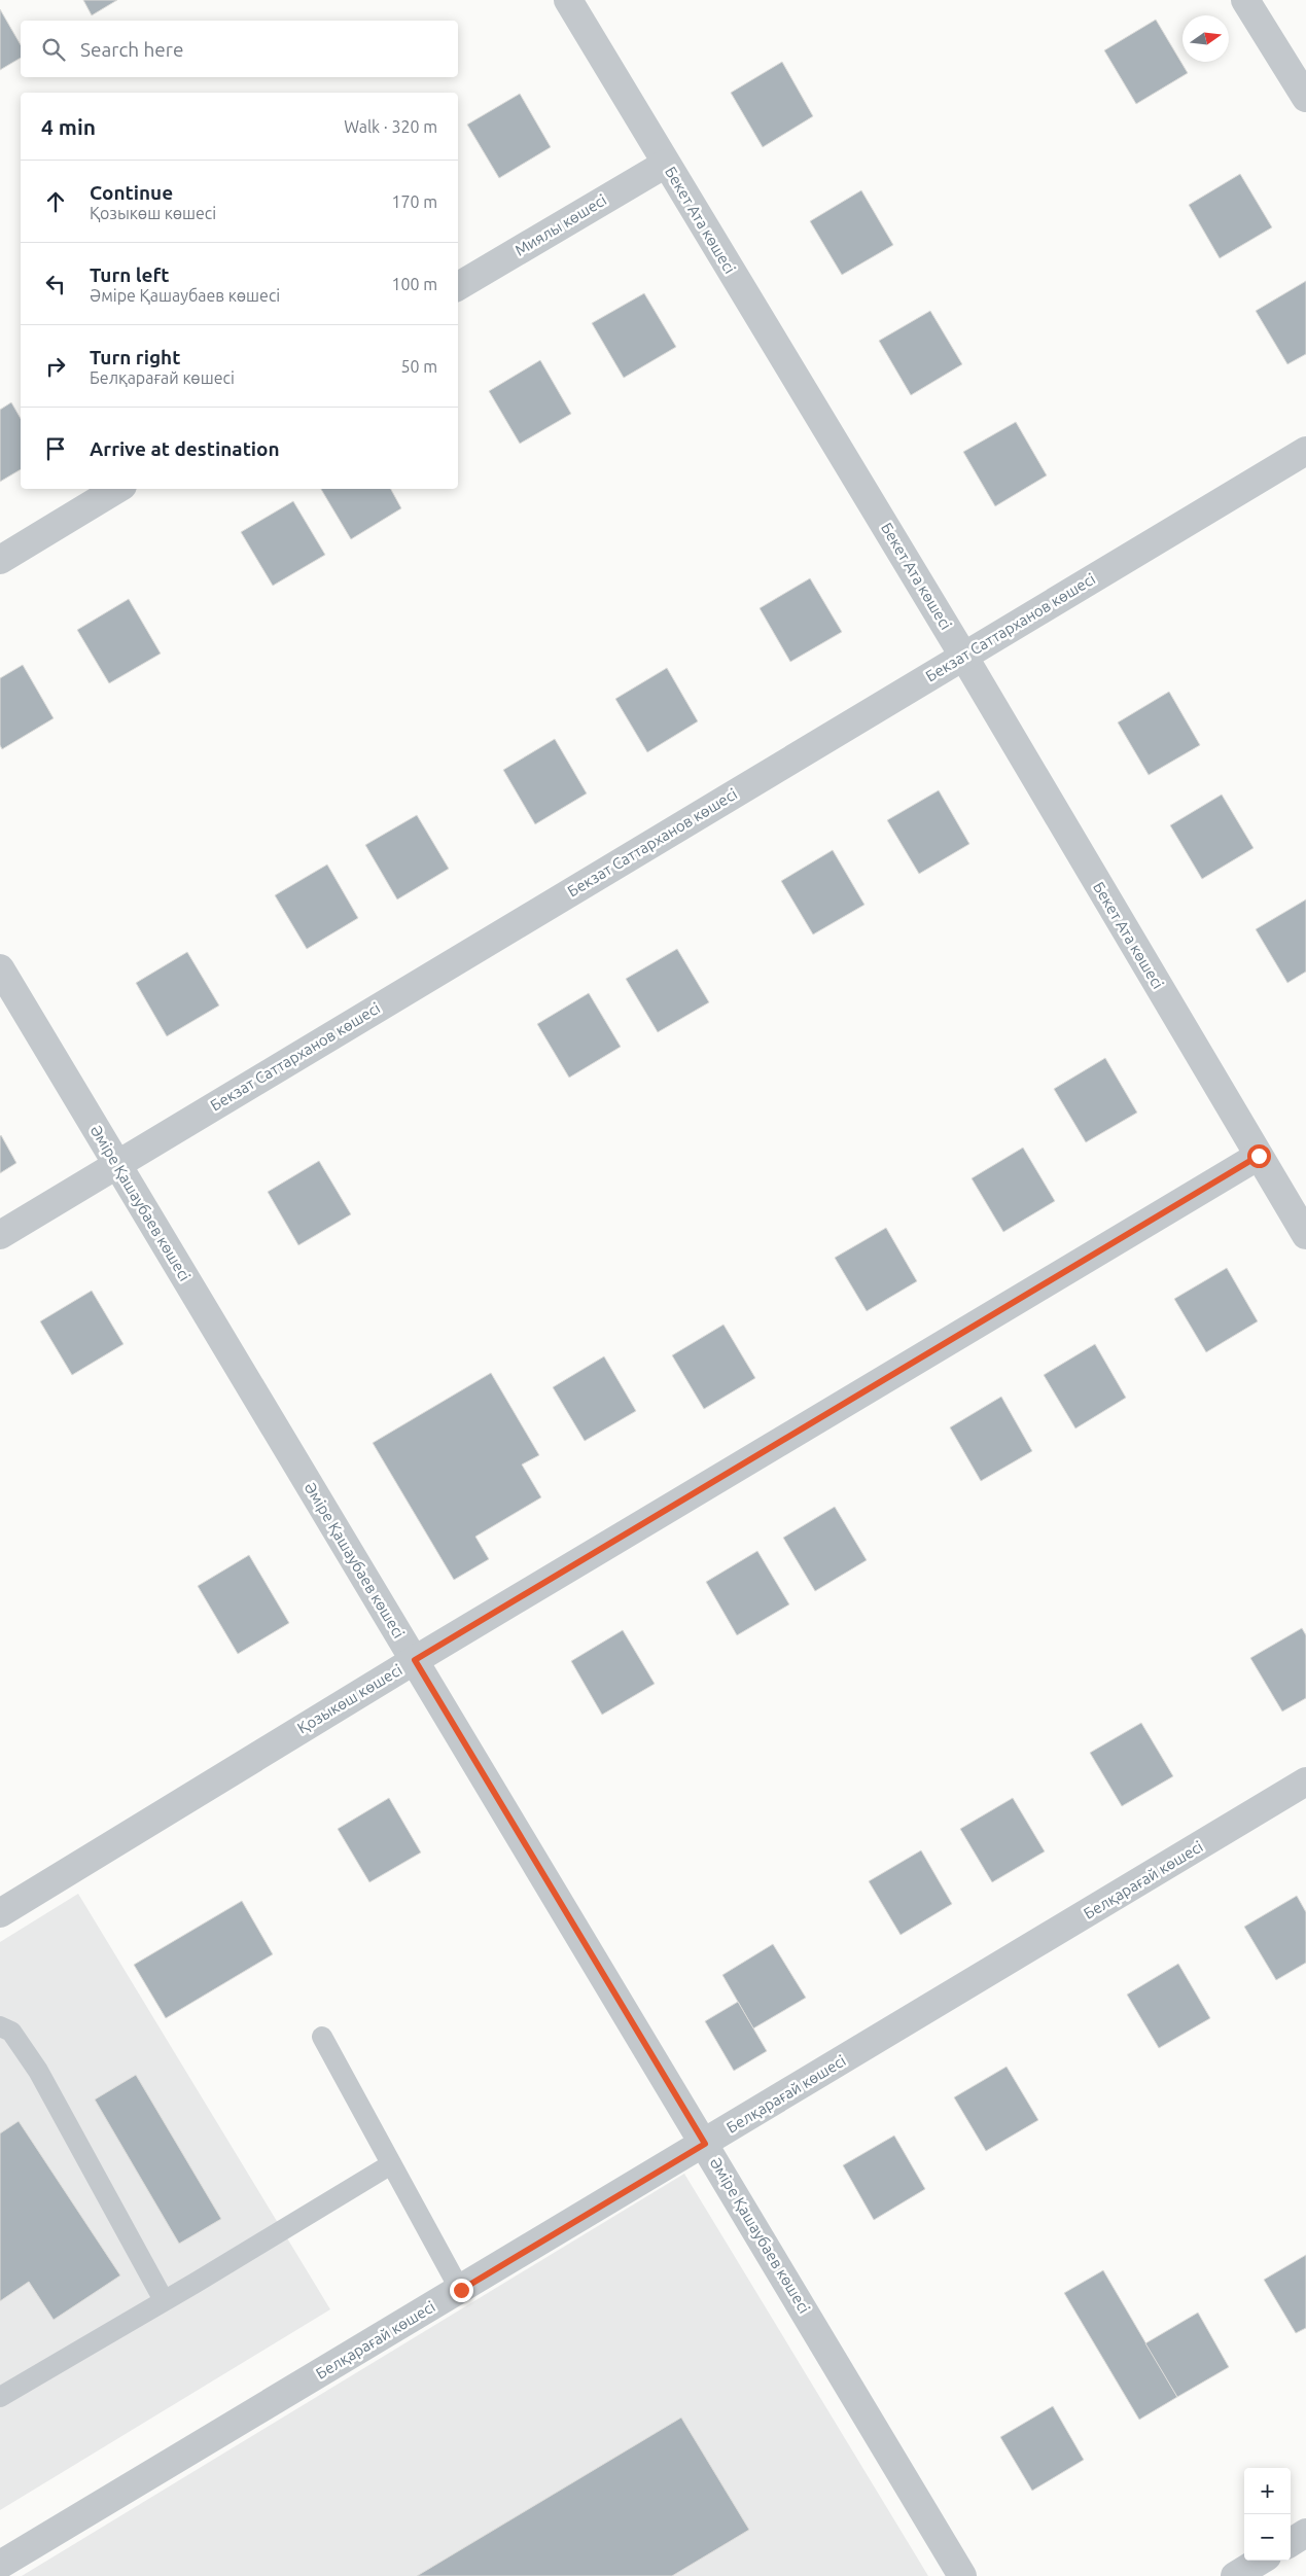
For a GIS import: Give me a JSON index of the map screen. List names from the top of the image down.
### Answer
{
  "streets": {
    "street": [
      "Бекет Ата көшесі",
      "Миялы көшесі",
      "Бекзат Саттарханов көшесі",
      "Әміре Қашаубаев көшесі",
      "Қозыкөш көшесі",
      "Белқарағай көшесі"
    ]
  },
  "crossings": [
    ["Бекет Ата көшесі", "Миялы көшесі"],
    ["Бекет Ата көшесі", "Бекзат Саттарханов көшесі"],
    ["Бекет Ата көшесі", "Қозыкөш көшесі"],
    ["Бекзат Саттарханов көшесі", "Әміре Қашаубаев көшесі"],
    ["Әміре Қашаубаев көшесі", "Қозыкөш көшесі"],
    ["Әміре Қашаубаев көшесі", "Белқарағай көшесі"]
  ],
  "north": "right",
  "page": {
    "search": "Search here",
    "heading": ["4 min", "Walk · 320 m"],
    "list": [
      ["Continue", "Қозыкөш көшесі", "170 m"],
      ["Turn left", "Әміре Қашаубаев көшесі", "100 m"],
      ["Turn right", "Белқарағай көшесі", "50 m"],
      "Arrive at destination"
    ],
    "map_buttons": ["+", "−"]
  }
}
